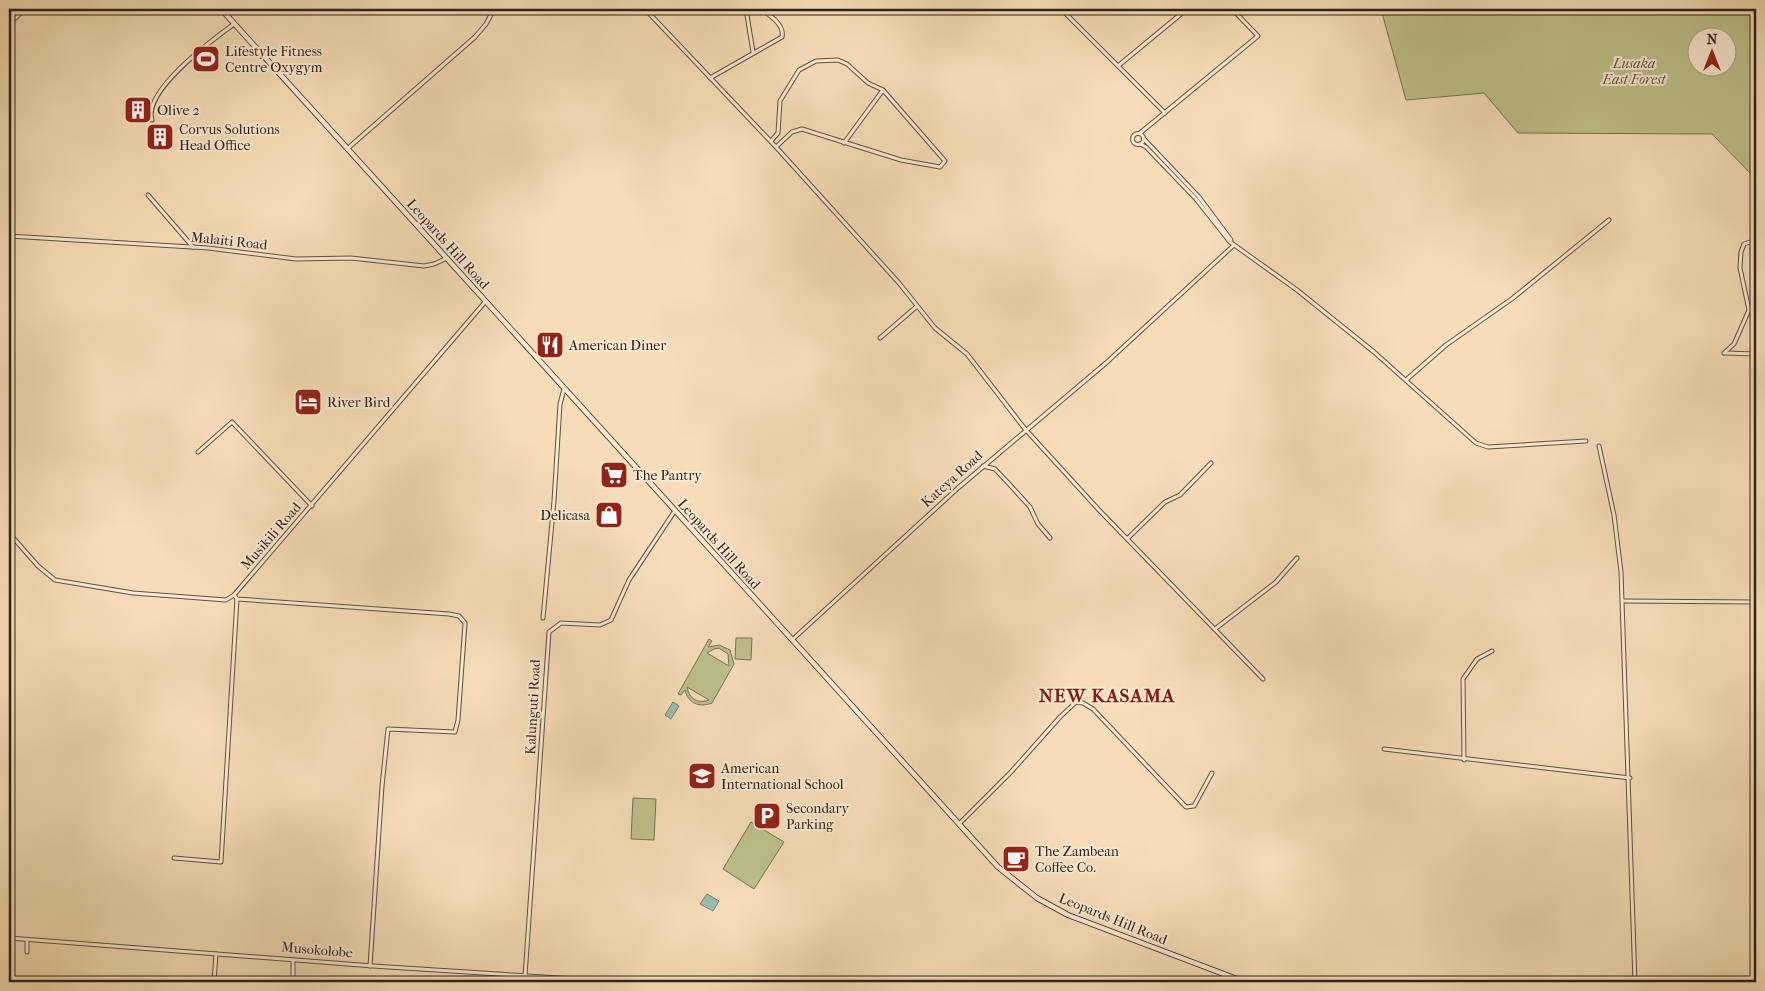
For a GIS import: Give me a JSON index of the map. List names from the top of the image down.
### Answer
{
  "streets": {
    "main road": ["Leopards Hill Road"],
    "street": [
      "Malaiti Road",
      "Kateya Road",
      "Musikili Road",
      "Kalunguti Road",
      "Musokolobe"
    ]
  },
  "crossings": [
    ["Malaiti Road", "Leopards Hill Road"],
    ["Leopards Hill Road", "Kateya Road"],
    ["Leopards Hill Road", "Musikili Road"],
    ["Leopards Hill Road", "Kalunguti Road"],
    ["Kalunguti Road", "Musokolobe"]
  ],
  "districts": ["NEW KASAMA"],
  "parks": ["Lusaka East Forest"],
  "places": {
    "sports": ["Lifestyle Fitness Centre Oxygym"],
    "building": ["Olive 2", "Corvus Solutions Head Office"],
    "restaurant": ["American Diner"],
    "hotel": ["River Bird"],
    "supermarket": ["The Pantry"],
    "shop": ["Delicasa"],
    "school or university": ["American International School"],
    "parking": ["Secondary Parking"],
    "cafe": ["The Zambean Coffee Co."]
  },
  "north": "top"
}
